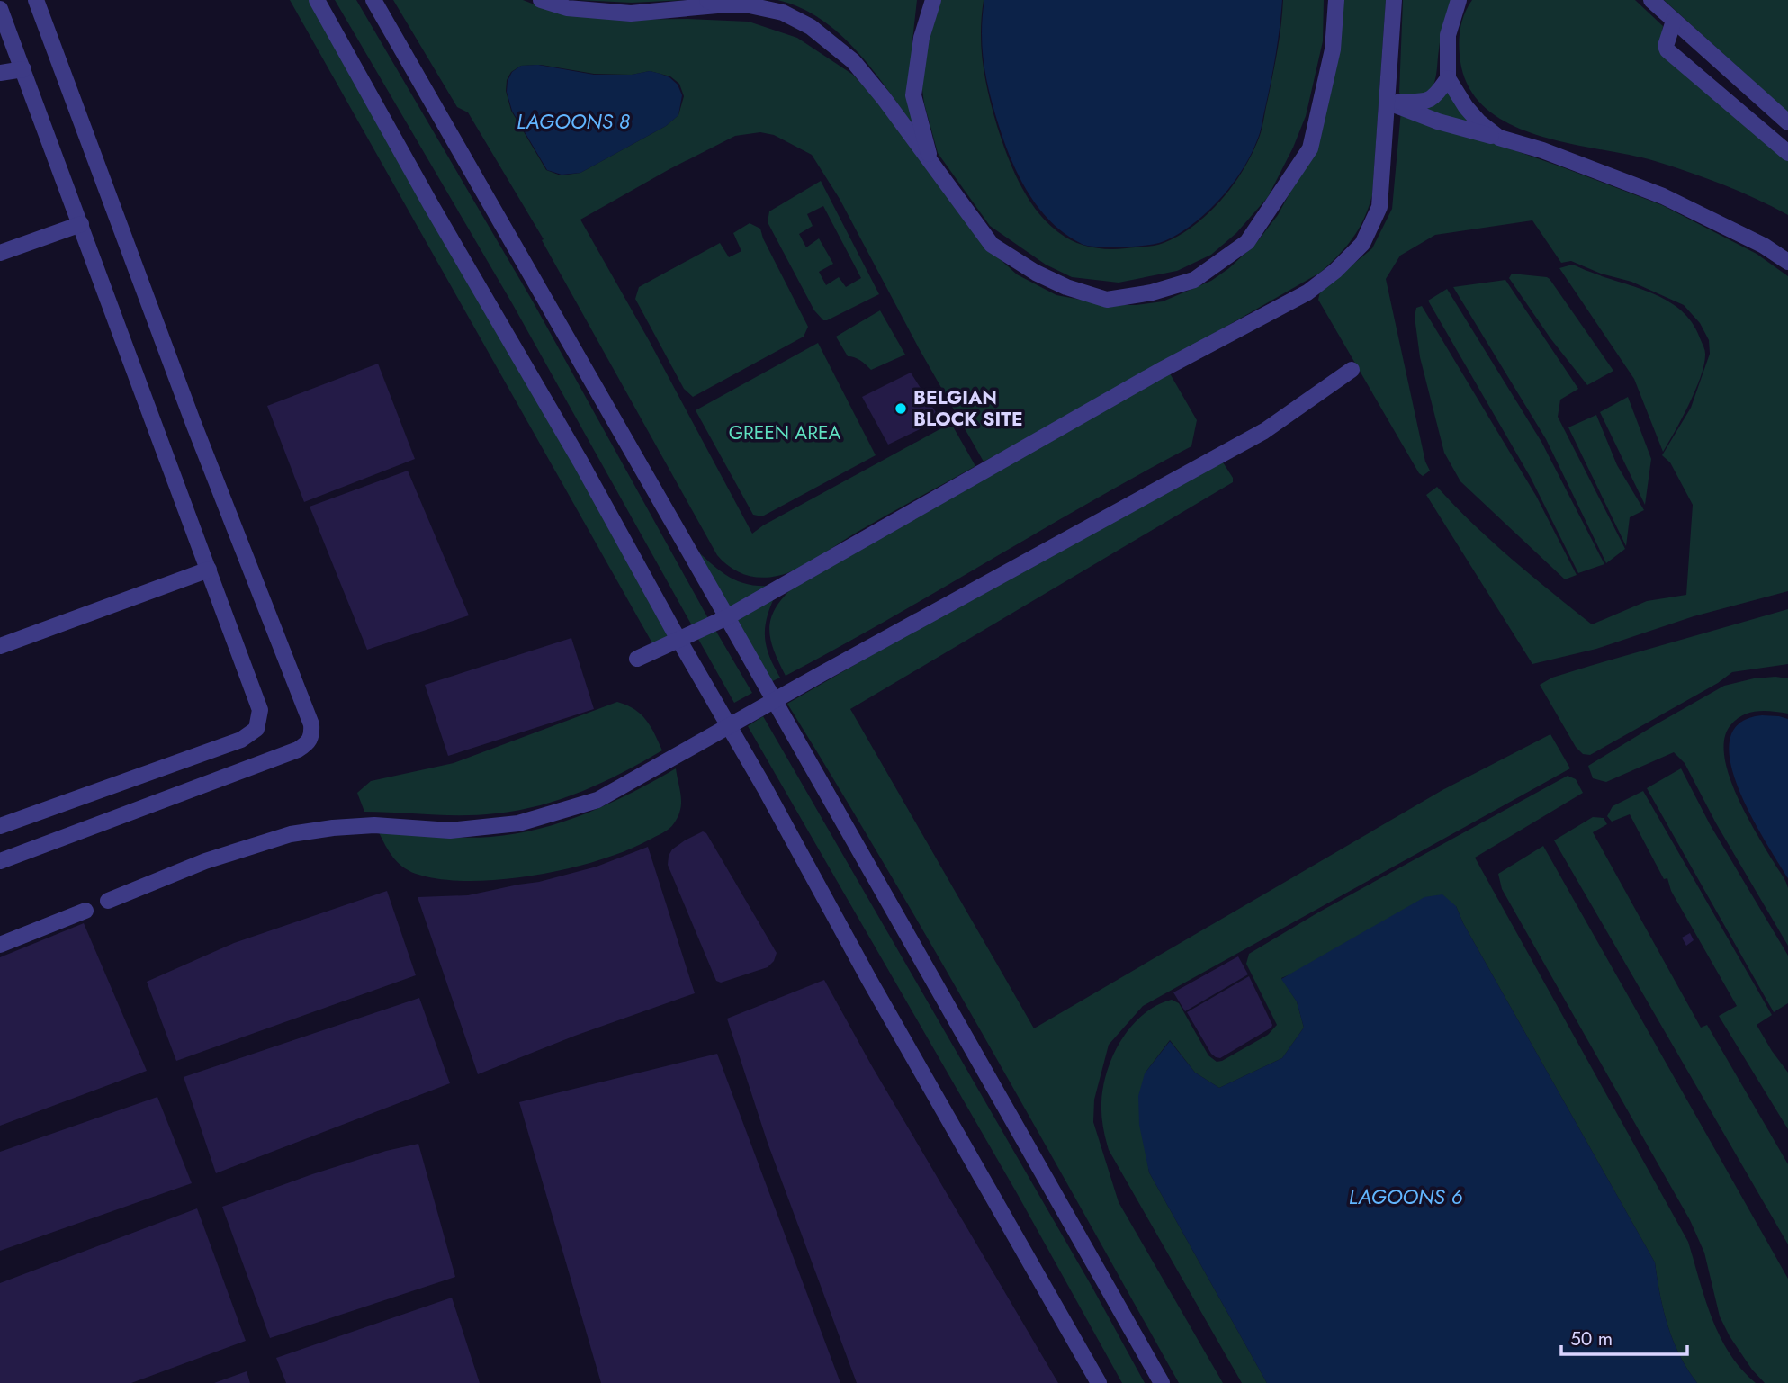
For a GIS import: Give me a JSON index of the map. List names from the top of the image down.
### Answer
{
  "water": ["LAGOONS 8", "LAGOONS 6"],
  "parks": ["GREEN AREA"],
  "places": ["BELGIAN BLOCK SITE"],
  "scale_bar": "50 m"
}
